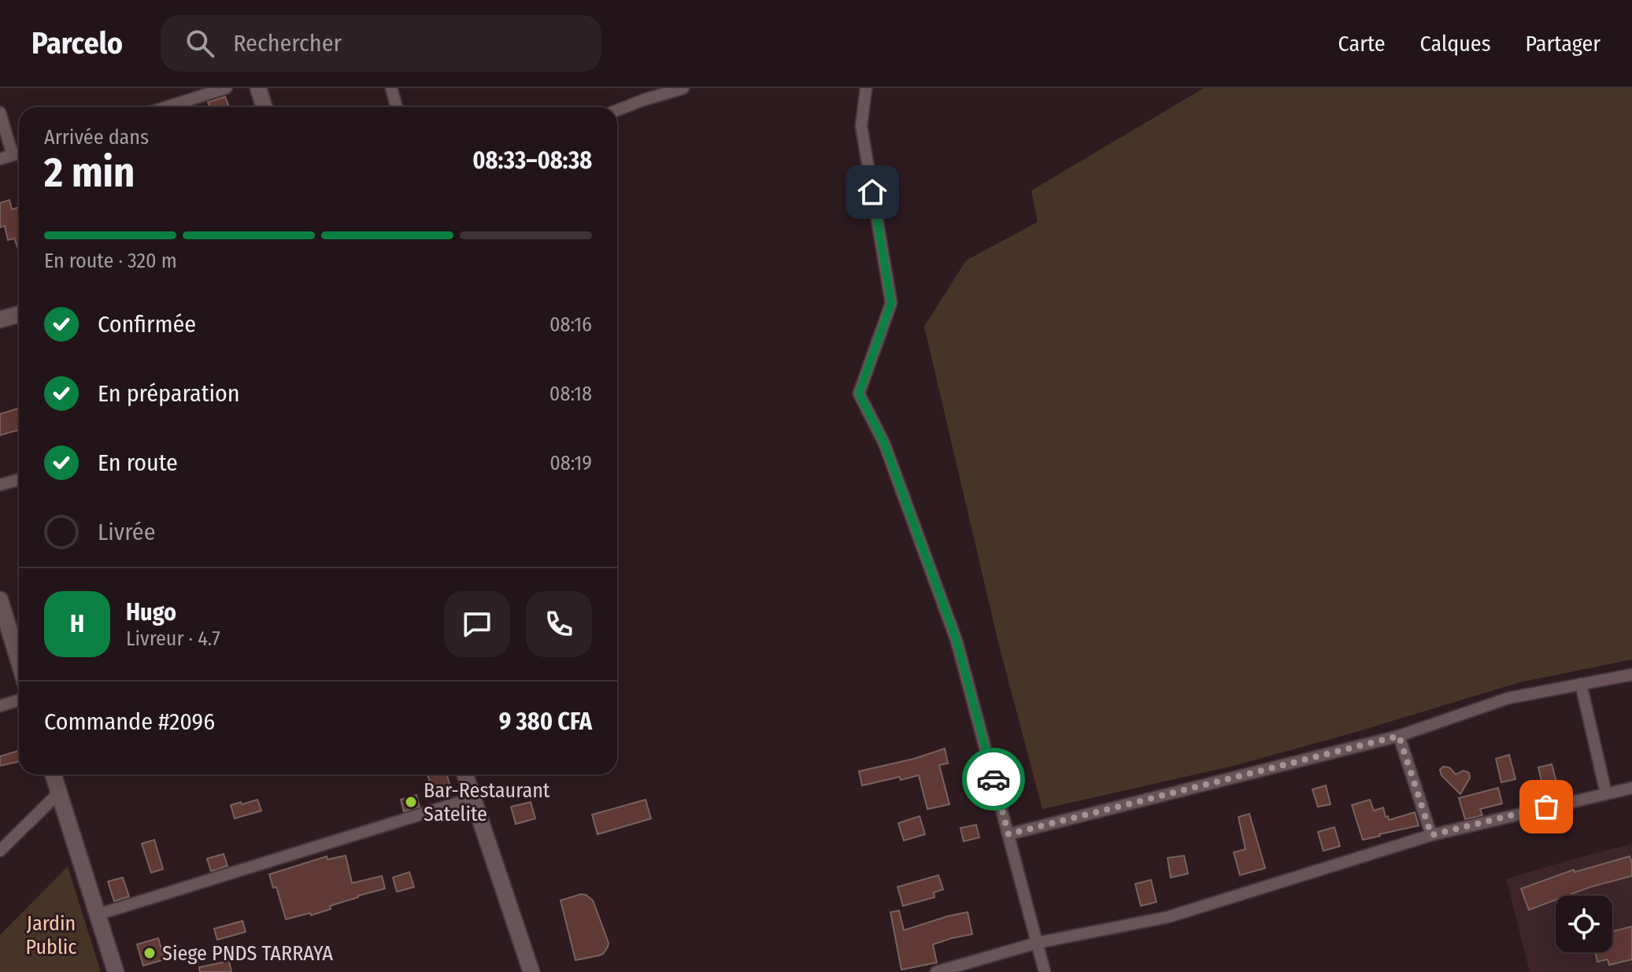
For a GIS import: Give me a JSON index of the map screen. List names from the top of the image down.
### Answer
{
  "parks": ["Jardin Public"],
  "places": ["Bar-Restaurant Satelite", "Siege PNDS TARRAYA"],
  "page": {
    "header": "Parcelo",
    "search": "Rechercher",
    "nav": ["Carte", "Calques", "Partager"],
    "heading": ["2 min", "Arrivée dans", "08:33–08:38"],
    "panel": [
      "Hugo",
      "Livreur · 4.7",
      "Commande #2096",
      "9 380 CFA"
    ],
    "bar": "En route · 320 m",
    "list": [
      ["Confirmée", "08:16"],
      ["En préparation", "08:18"],
      ["En route", "08:19"],
      "Livrée"
    ],
    "round": "H"
  }
}
